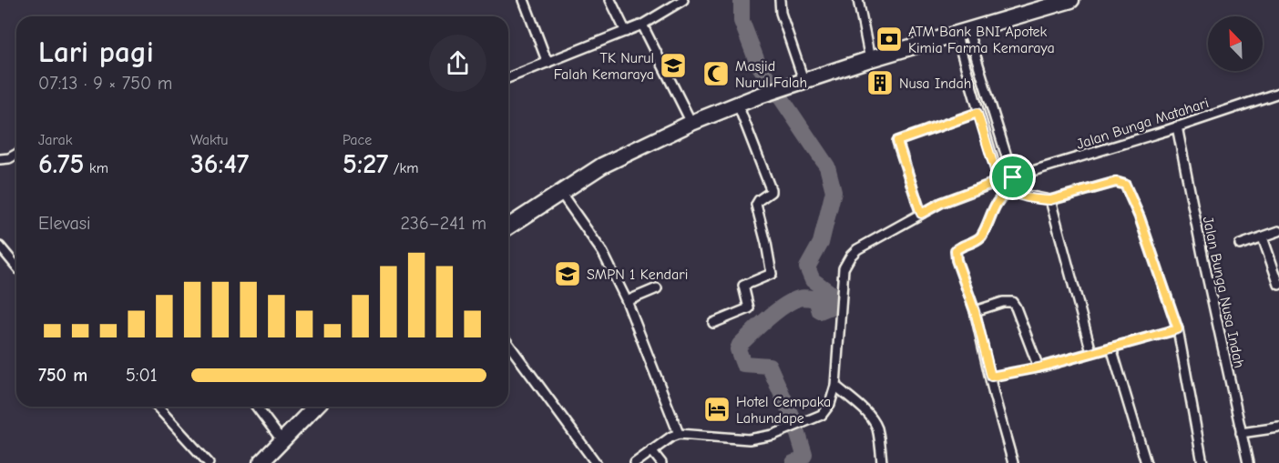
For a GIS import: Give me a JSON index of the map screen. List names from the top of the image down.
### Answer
{
  "streets": {
    "street": ["Jalan Bunga Matahari", "Jalan Bunga Nusa Indah"]
  },
  "crossings": [
    ["Jalan Bunga Matahari", "Jalan Bunga Nusa Indah"]
  ],
  "places": {
    "bank": ["ATM Bank BNI Apotek Kimia Farma Kemaraya"],
    "school or university": ["TK Nurul Falah Kemaraya", "SMPN 1 Kendari"],
    "mosque": ["Masjid Nurul Falah"],
    "building": ["Nusa Indah"],
    "hotel": ["Hotel Cempaka Lahundape"]
  },
  "north": "top left",
  "page": {
    "heading": ["Lari pagi", "07:13 · 9 × 750 m"],
    "stats": [
      ["Jarak", "6.75 km"],
      ["Waktu", "36:47"],
      ["Pace", "5:27 /km"]
    ],
    "chart": ["Elevasi", "236–241 m"],
    "list": [
      {
        "name": "750 m",
        "note": "5:01"
      }
    ]
  }
}
